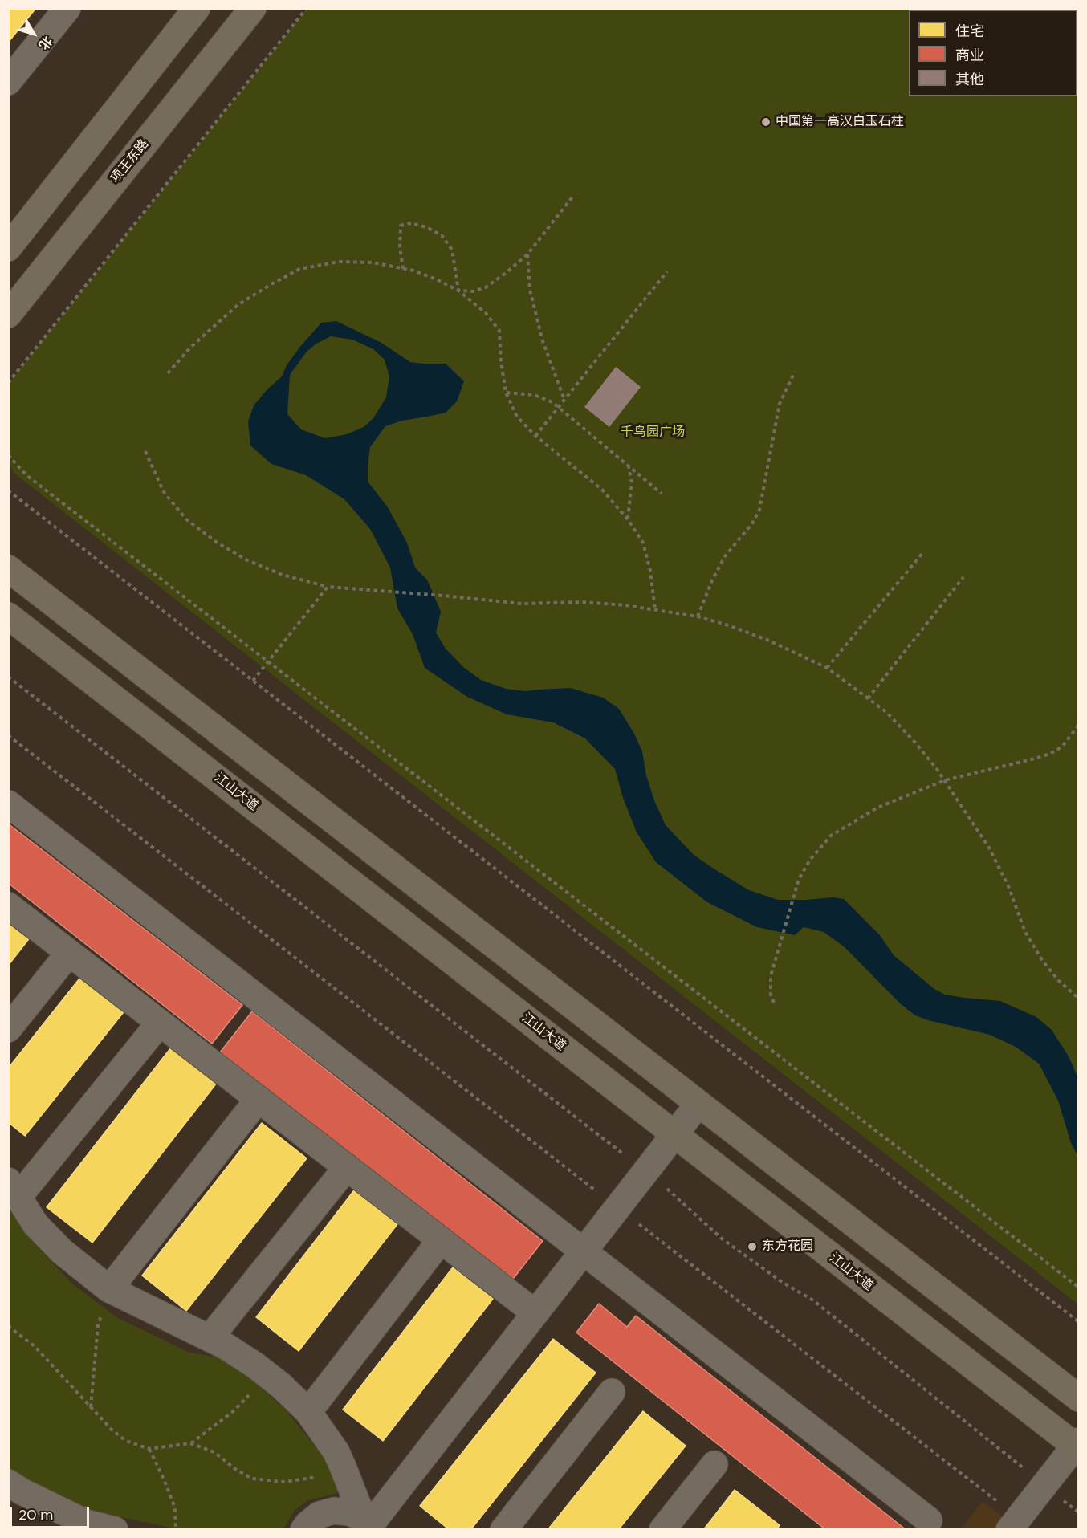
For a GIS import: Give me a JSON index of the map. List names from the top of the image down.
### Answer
{
  "streets": {
    "main road": ["项王东路", "江山大道"]
  },
  "parks": ["千鸟园广场"],
  "places": ["中国第一高汉白玉石柱", "东方花园"],
  "legend": ["住宅", "商业", "其他"],
  "scale_bar": "20 m",
  "north": "bottom right"
}
